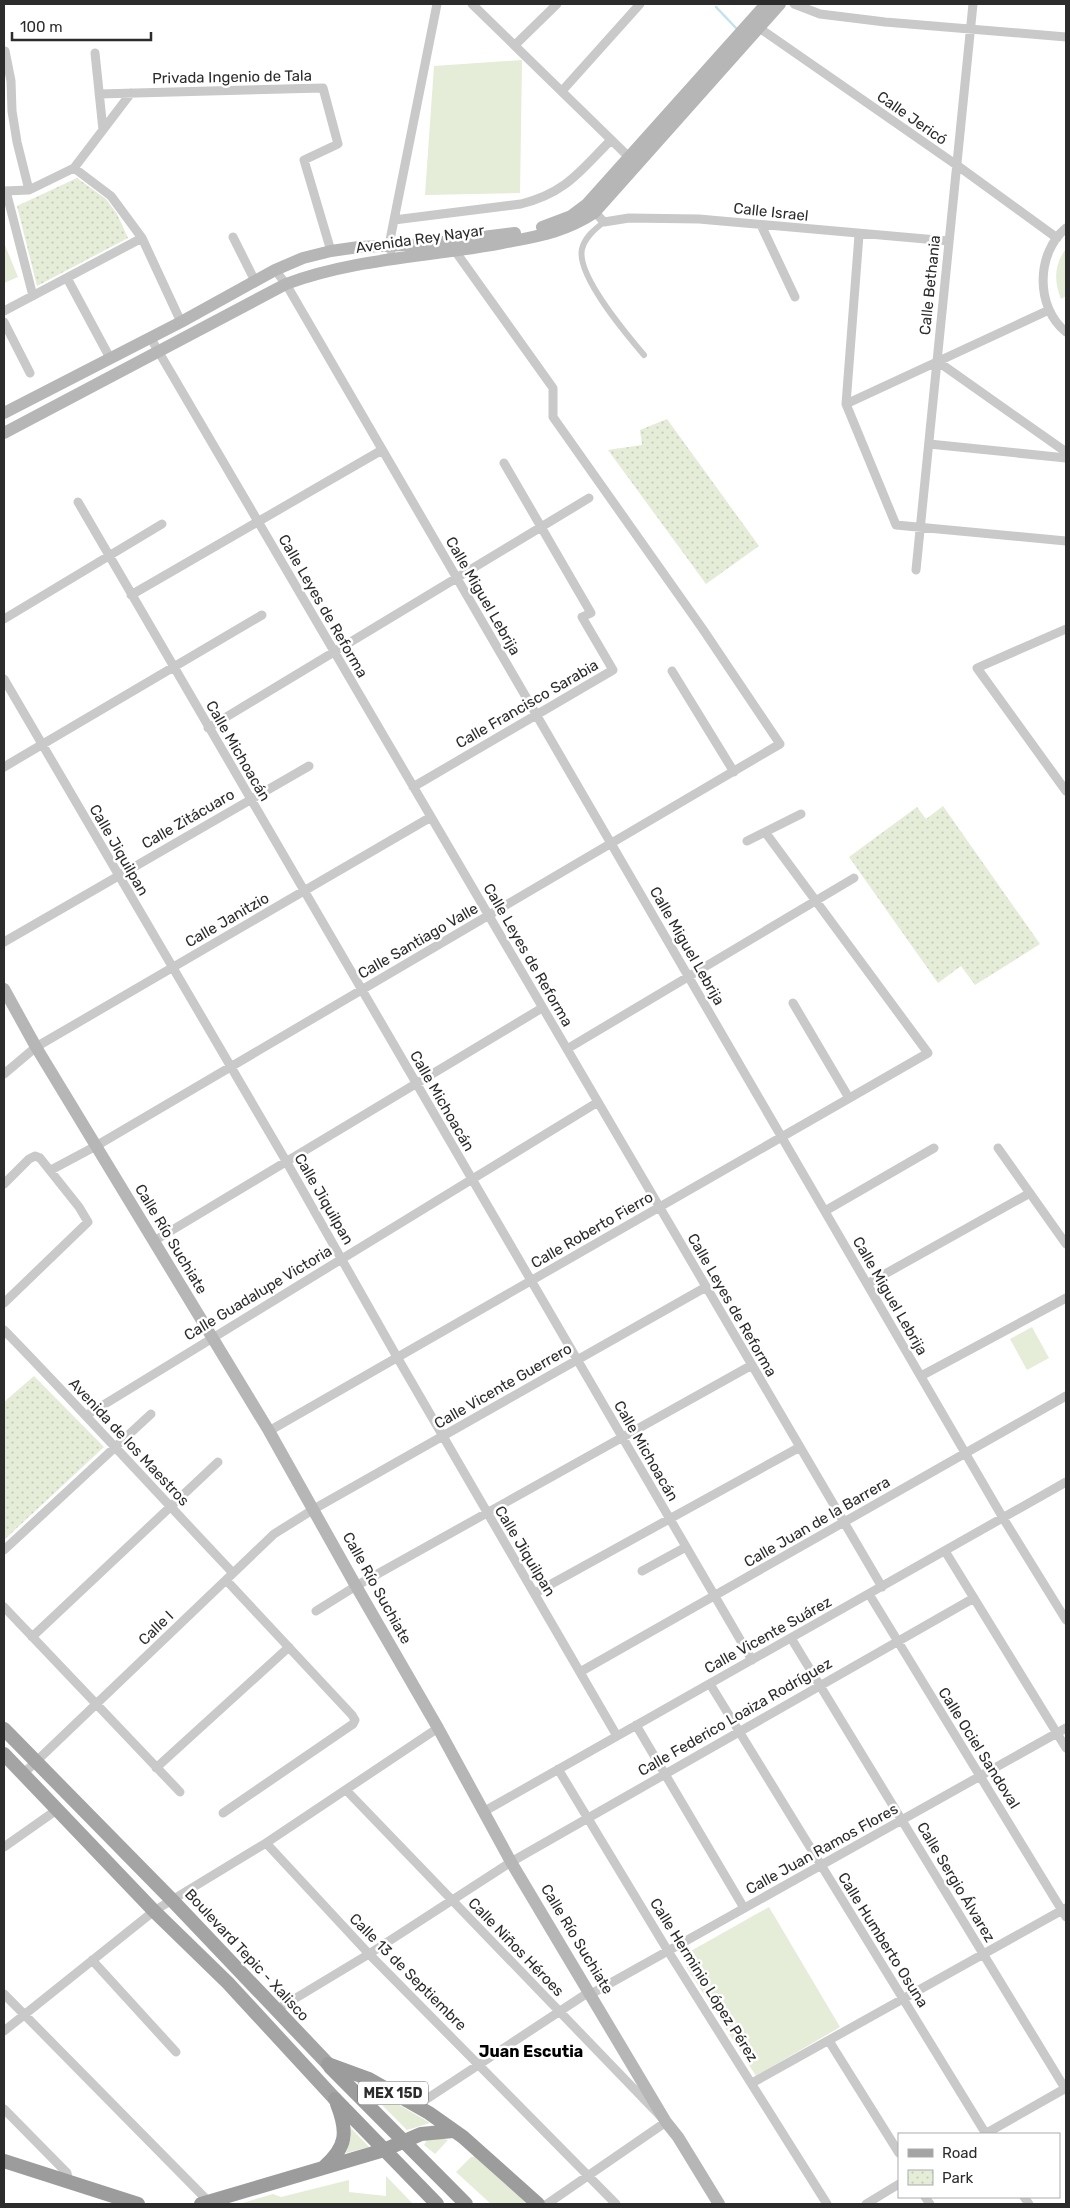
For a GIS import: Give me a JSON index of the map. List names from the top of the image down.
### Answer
{
  "streets": {
    "highway": ["Boulevard Tepic - Xalisco", "MEX 15D"],
    "main road": ["Avenida Rey Nayar", "Calle Río Suchiate"],
    "street": [
      "Privada Ingenio de Tala",
      "Calle Jericó",
      "Calle Israel",
      "Calle Bethania",
      "Calle Miguel Lebrija",
      "Calle Leyes de Reforma",
      "Calle Francisco Sarabia",
      "Calle Michoacán",
      "Calle Zitácuaro",
      "Calle Jiquilpan",
      "Calle Janitzio",
      "Calle Santiago Valle",
      "Calle Roberto Fierro",
      "Calle Guadalupe Victoria",
      "Calle Vicente Guerrero",
      "Avenida de los Maestros",
      "Calle Juan de la Barrera",
      "Calle I",
      "Calle Vicente Suárez",
      "Calle Federico Loaiza Rodríguez",
      "Calle Ociel Sandoval",
      "Calle Juan Ramos Flores",
      "Calle Sergio Álvarez",
      "Calle Humberto Osuna",
      "Calle Niños Héroes",
      "Calle 13 de Septiembre",
      "Calle Herminio López Pérez"
    ]
  },
  "crossings": [
    ["Privada Ingenio de Tala", "Avenida Rey Nayar"],
    ["Calle Jericó", "Avenida Rey Nayar"],
    ["Calle Jericó", "Calle Bethania"],
    ["Calle Israel", "Avenida Rey Nayar"],
    ["Calle Israel", "Calle Bethania"],
    ["Avenida Rey Nayar", "Calle Miguel Lebrija"],
    ["Avenida Rey Nayar", "Calle Leyes de Reforma"],
    ["Avenida Rey Nayar", "Calle Santiago Valle"],
    ["Calle Miguel Lebrija", "Calle Francisco Sarabia"],
    ["Calle Miguel Lebrija", "Calle Santiago Valle"],
    ["Calle Miguel Lebrija", "Calle Roberto Fierro"],
    ["Calle Miguel Lebrija", "Calle Juan de la Barrera"],
    ["Calle Miguel Lebrija", "Calle Vicente Suárez"],
    ["Calle Leyes de Reforma", "Calle Francisco Sarabia"],
    ["Calle Leyes de Reforma", "Calle Janitzio"],
    ["Calle Leyes de Reforma", "Calle Santiago Valle"],
    ["Calle Leyes de Reforma", "Calle Roberto Fierro"],
    ["Calle Leyes de Reforma", "Calle Guadalupe Victoria"],
    ["Calle Leyes de Reforma", "Calle Vicente Guerrero"],
    ["Calle Leyes de Reforma", "Calle Juan de la Barrera"],
    ["Calle Leyes de Reforma", "Calle Vicente Suárez"],
    ["Calle Michoacán", "Calle Zitácuaro"],
    ["Calle Michoacán", "Calle Janitzio"],
    ["Calle Michoacán", "Calle Santiago Valle"],
    ["Calle Michoacán", "Calle Roberto Fierro"],
    ["Calle Michoacán", "Calle Guadalupe Victoria"],
    ["Calle Michoacán", "Calle Vicente Guerrero"],
    ["Calle Michoacán", "Calle Juan de la Barrera"],
    ["Calle Michoacán", "Calle Vicente Suárez"],
    ["Calle Zitácuaro", "Calle Jiquilpan"],
    ["Calle Jiquilpan", "Calle Janitzio"],
    ["Calle Jiquilpan", "Calle Santiago Valle"],
    ["Calle Jiquilpan", "Calle Roberto Fierro"],
    ["Calle Jiquilpan", "Calle Guadalupe Victoria"],
    ["Calle Jiquilpan", "Calle Vicente Guerrero"],
    ["Calle Jiquilpan", "Calle Juan de la Barrera"],
    ["Calle Jiquilpan", "Calle Vicente Suárez"],
    ["Calle Janitzio", "Calle Río Suchiate"],
    ["Calle Santiago Valle", "Calle Río Suchiate"],
    ["Calle Roberto Fierro", "Calle Río Suchiate"],
    ["Calle Río Suchiate", "Calle Guadalupe Victoria"],
    ["Calle Río Suchiate", "Calle Vicente Guerrero"],
    ["Calle Río Suchiate", "Calle I"],
    ["Calle Río Suchiate", "Calle Vicente Suárez"],
    ["Calle Río Suchiate", "Calle Federico Loaiza Rodríguez"],
    ["Calle Río Suchiate", "Calle Juan Ramos Flores"],
    ["Calle Río Suchiate", "Calle Niños Héroes"],
    ["Calle Guadalupe Victoria", "Avenida de los Maestros"],
    ["Calle Vicente Guerrero", "Calle I"],
    ["Avenida de los Maestros", "Calle I"],
    ["Calle I", "Boulevard Tepic - Xalisco"],
    ["Calle Vicente Suárez", "Calle Ociel Sandoval"],
    ["Calle Vicente Suárez", "Calle Sergio Álvarez"],
    ["Calle Vicente Suárez", "Calle Humberto Osuna"],
    ["Calle Vicente Suárez", "Calle Herminio López Pérez"],
    ["Calle Federico Loaiza Rodríguez", "Calle Ociel Sandoval"],
    ["Calle Federico Loaiza Rodríguez", "Calle Sergio Álvarez"],
    ["Calle Federico Loaiza Rodríguez", "Calle Humberto Osuna"],
    ["Calle Federico Loaiza Rodríguez", "Calle Niños Héroes"],
    ["Calle Federico Loaiza Rodríguez", "Boulevard Tepic - Xalisco"],
    ["Calle Federico Loaiza Rodríguez", "Calle 13 de Septiembre"],
    ["Calle Federico Loaiza Rodríguez", "Calle Herminio López Pérez"],
    ["Calle Ociel Sandoval", "Calle Juan Ramos Flores"],
    ["Calle Juan Ramos Flores", "Calle Sergio Álvarez"],
    ["Calle Juan Ramos Flores", "Calle Humberto Osuna"],
    ["Calle Juan Ramos Flores", "Calle Niños Héroes"],
    ["Calle Juan Ramos Flores", "Calle 13 de Septiembre"],
    ["Calle Juan Ramos Flores", "Calle Herminio López Pérez"],
    ["Calle Juan Ramos Flores", "MEX 15D"],
    ["Boulevard Tepic - Xalisco", "MEX 15D"]
  ],
  "districts": ["Juan Escutia"],
  "legend": ["Road", "Park"],
  "scale_bar": "100 m"
}
